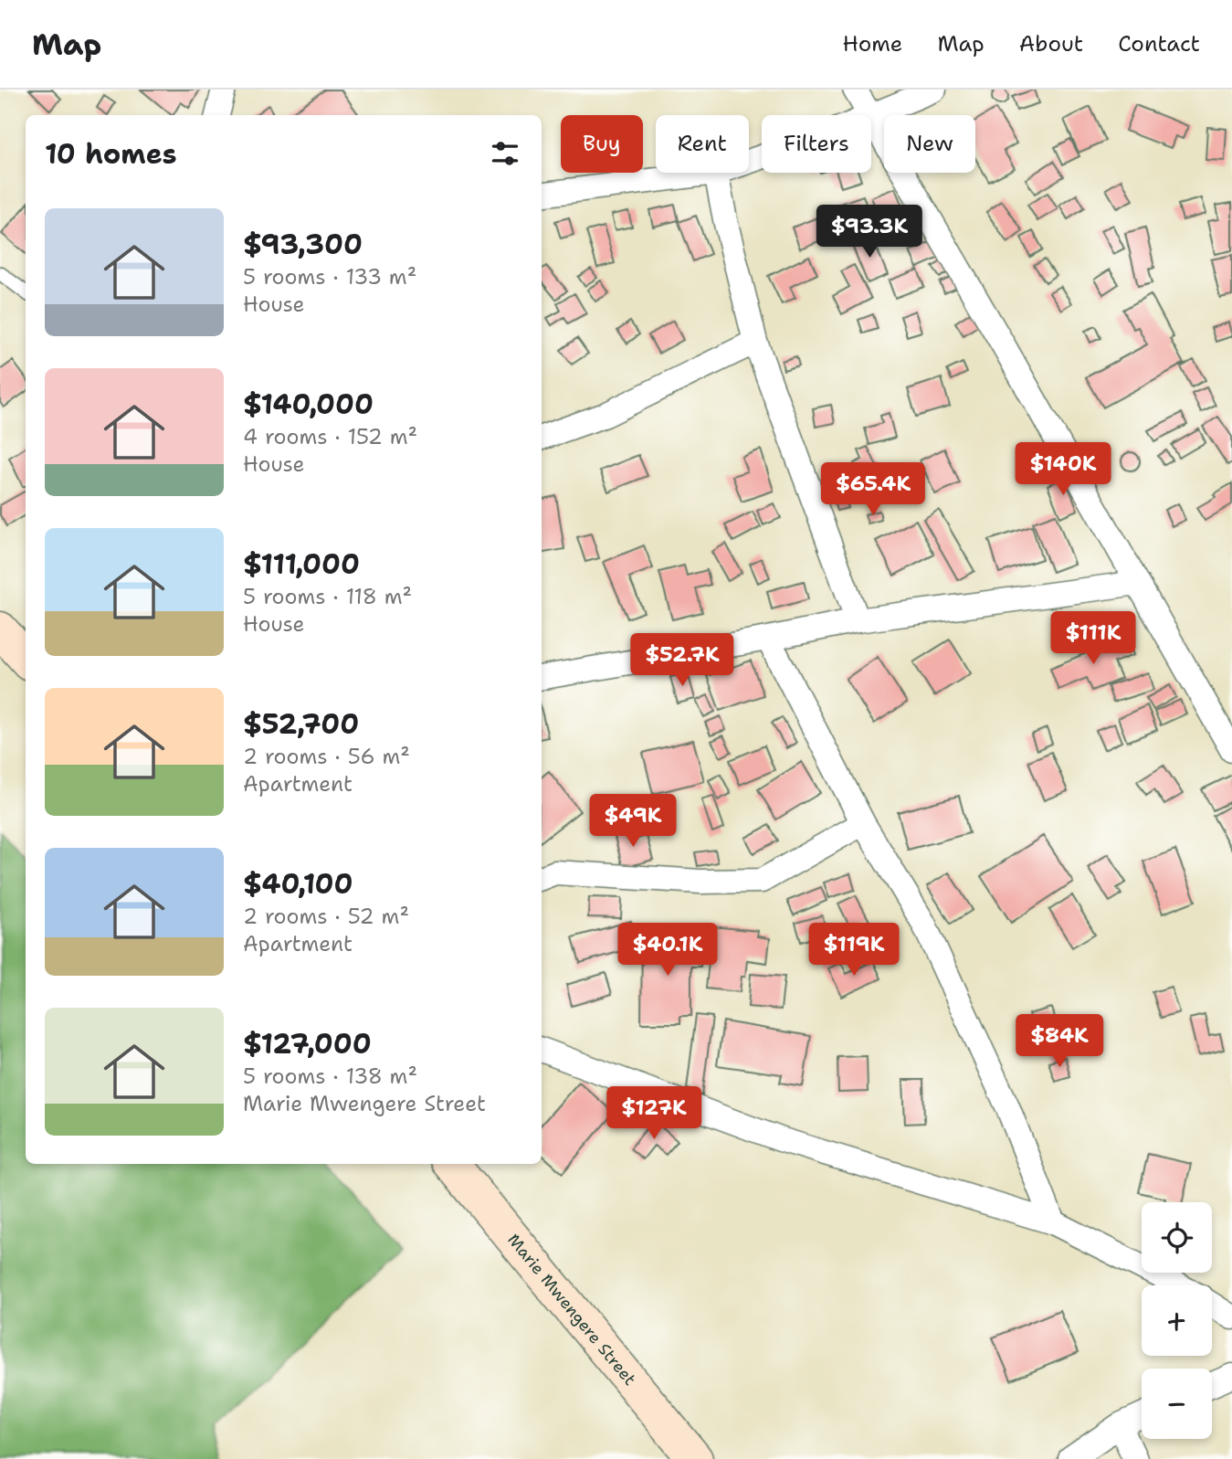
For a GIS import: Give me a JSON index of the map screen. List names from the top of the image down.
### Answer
{
  "streets": {
    "main road": ["Marie Mwengere Street"]
  },
  "page": {
    "header": "Map",
    "nav": [
      "Home",
      "Map",
      "About",
      "Contact"
    ],
    "chip": [
      "Buy",
      "Rent",
      "Filters",
      "New"
    ],
    "heading": "10 homes",
    "list": [
      {
        "name": "$93,300",
        "note": "5 rooms · 133 m² · House"
      },
      {
        "name": "$140,000",
        "note": "4 rooms · 152 m² · House"
      },
      {
        "name": "$111,000",
        "note": "5 rooms · 118 m² · House"
      },
      {
        "name": "$52,700",
        "note": "2 rooms · 56 m² · Apartment"
      },
      {
        "name": "$40,100",
        "note": "2 rooms · 52 m² · Apartment"
      },
      {
        "name": "$127,000",
        "note": "5 rooms · 138 m² · Marie Mwengere Street"
      }
    ],
    "price": [
      "$93.3K",
      "$140K",
      "$65.4K",
      "$111K",
      "$52.7K",
      "$49K",
      "$40.1K",
      "$119K",
      "$84K",
      "$127K"
    ],
    "map_buttons": ["+", "−"]
  }
}
